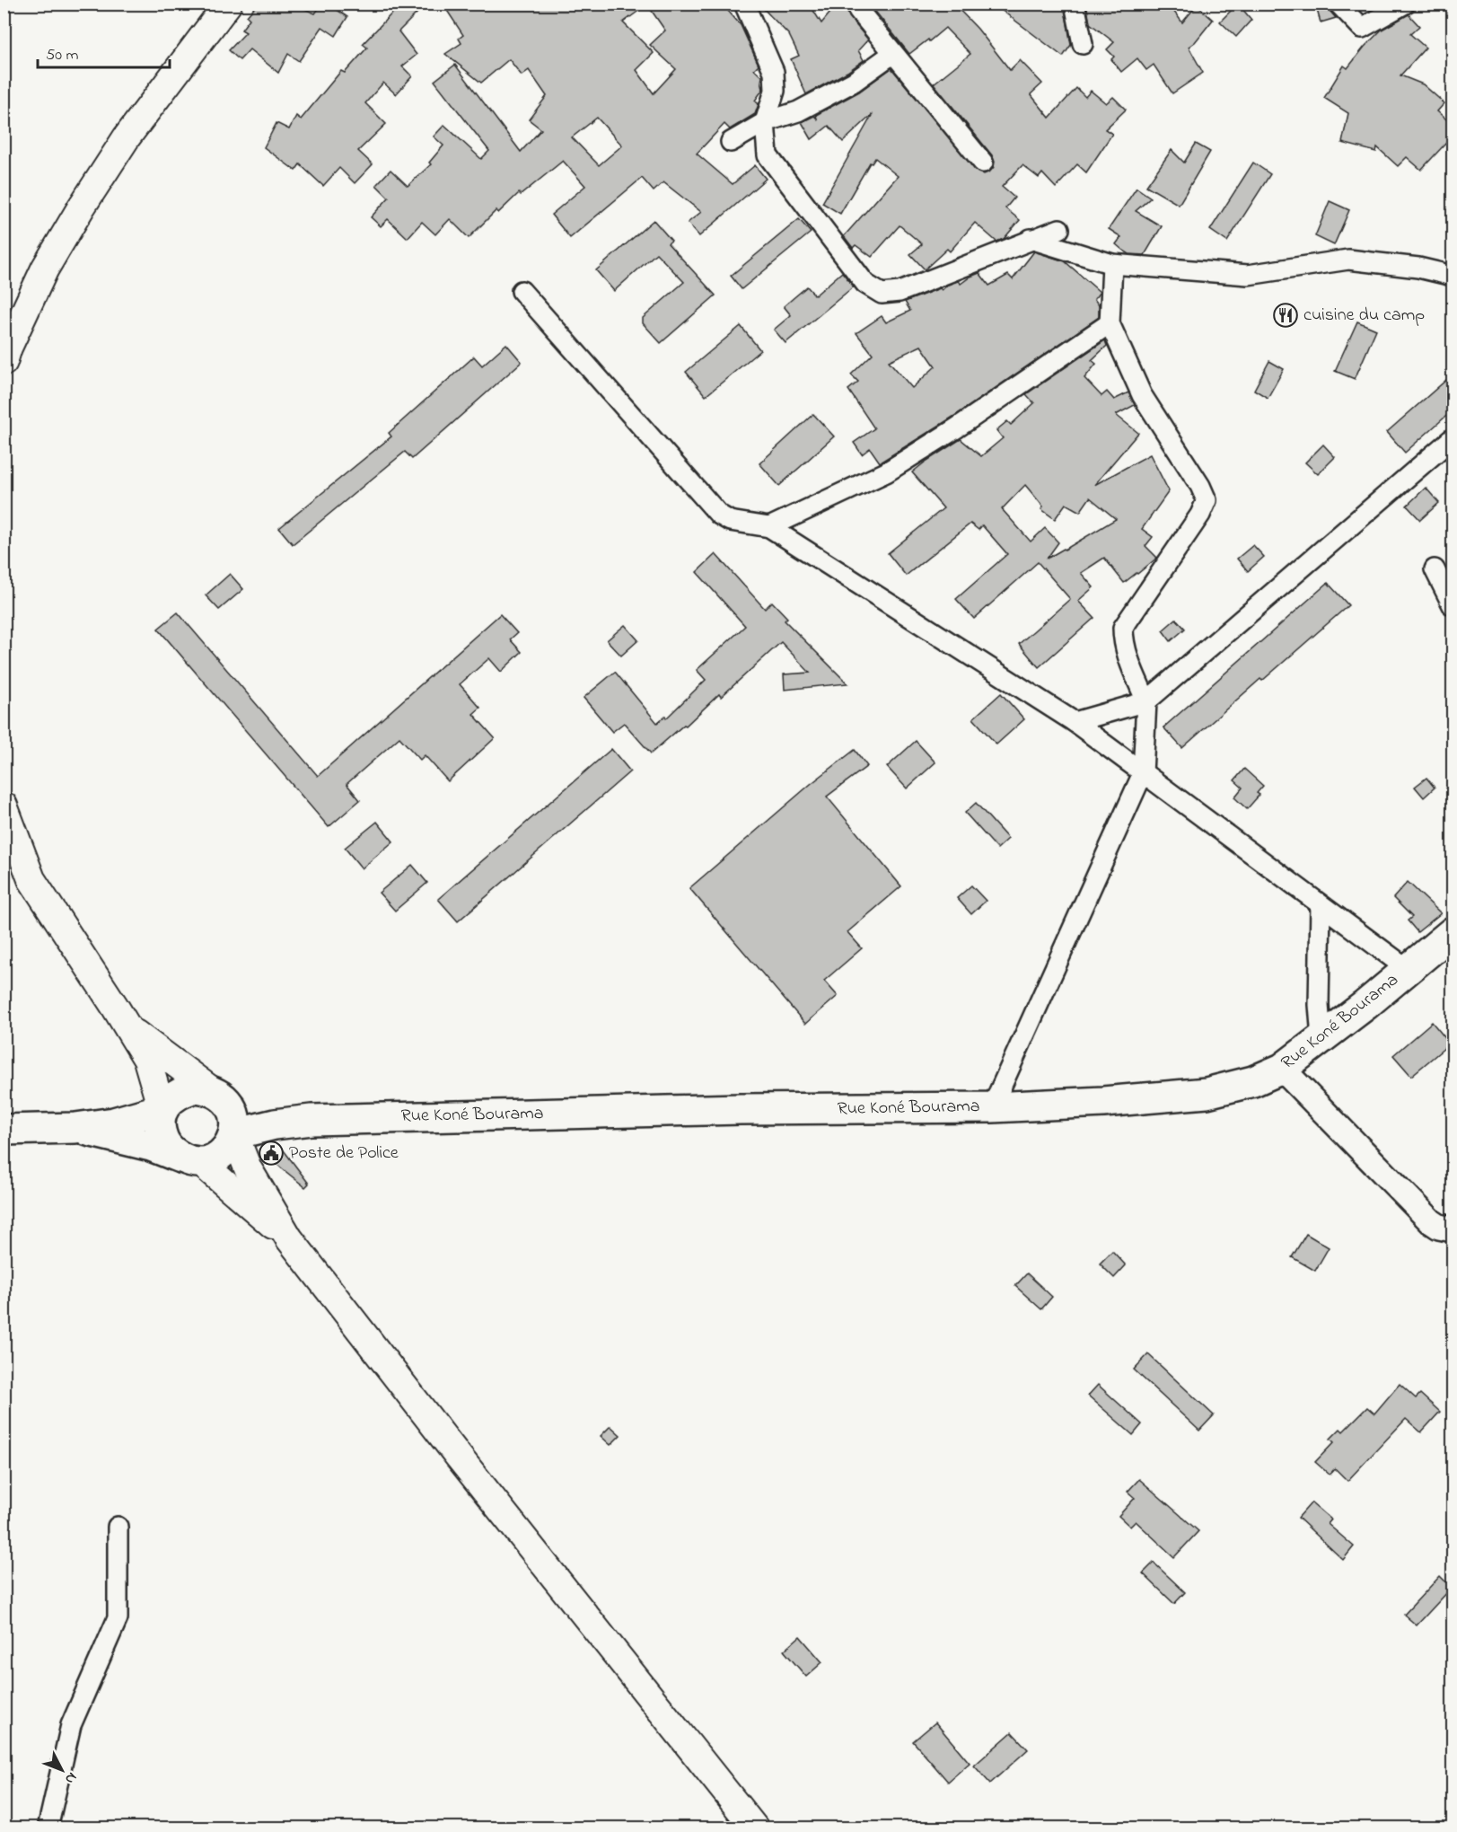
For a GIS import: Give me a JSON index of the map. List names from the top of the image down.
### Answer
{
  "streets": {
    "highway": ["Rue Koné Bourama"]
  },
  "places": {
    "restaurant": ["cuisine du camp"],
    "public building": ["Poste de Police"]
  },
  "scale_bar": "50 m",
  "north": "bottom right"
}
